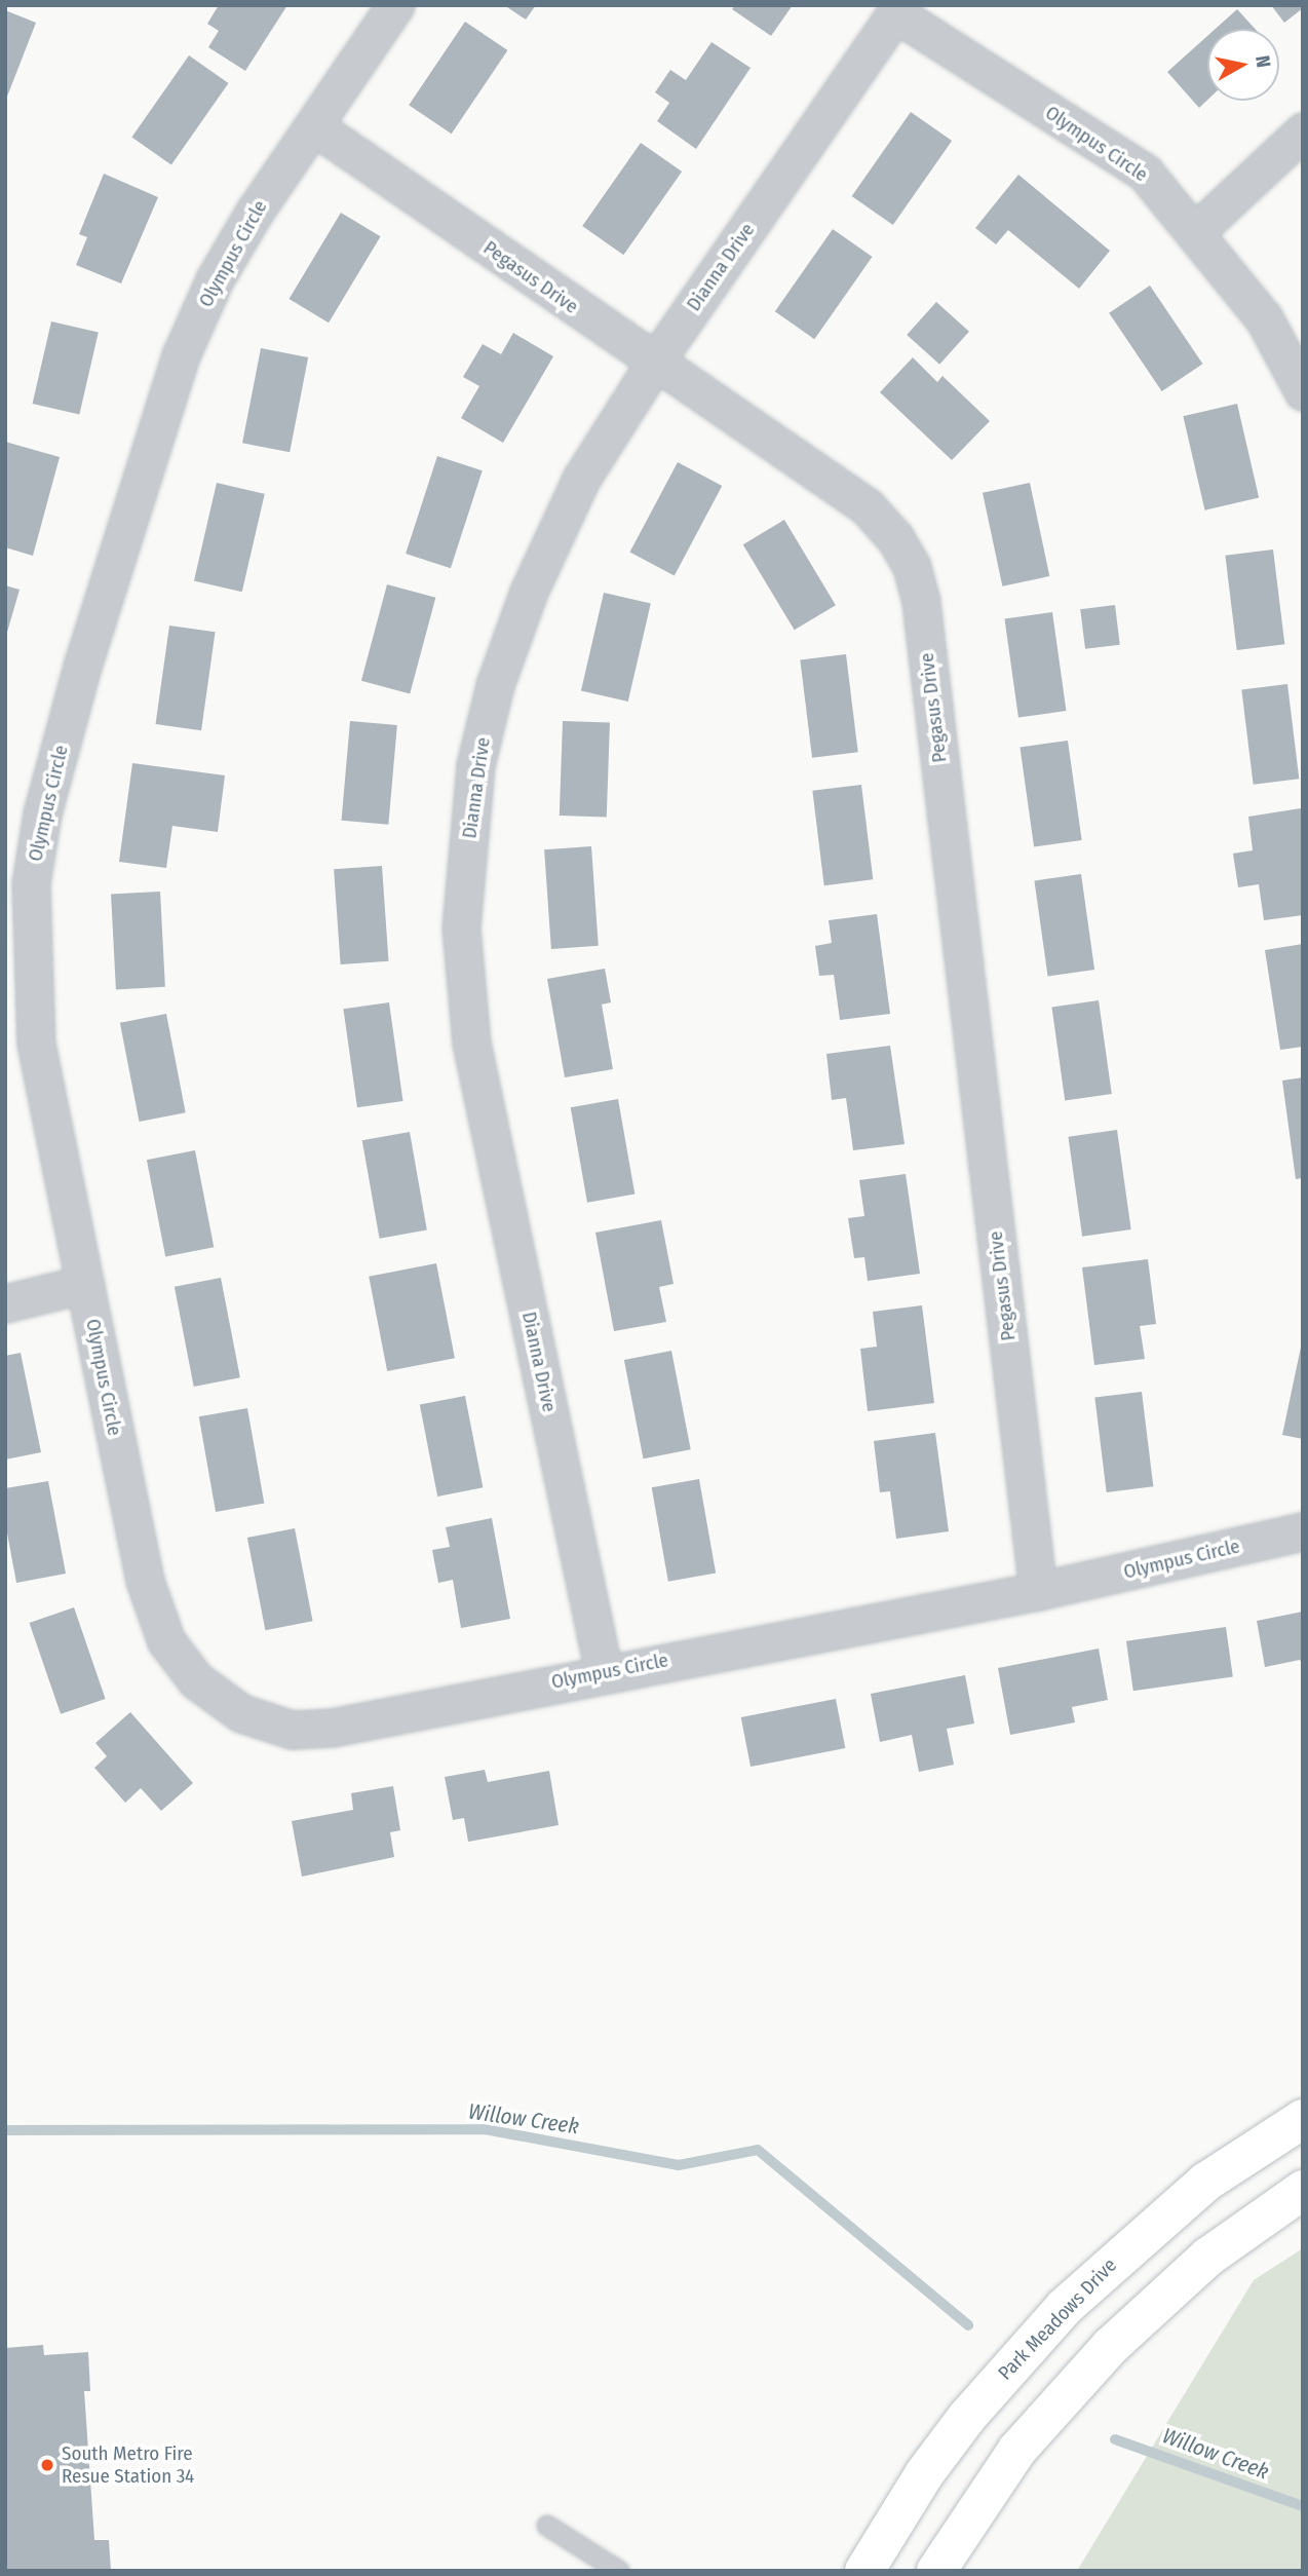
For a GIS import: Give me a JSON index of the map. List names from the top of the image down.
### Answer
{
  "streets": {
    "main road": ["Park Meadows Drive"],
    "street": ["Olympus Circle", "Dianna Drive", "Pegasus Drive"]
  },
  "crossings": [
    ["Olympus Circle", "Dianna Drive"],
    ["Olympus Circle", "Pegasus Drive"],
    ["Dianna Drive", "Pegasus Drive"]
  ],
  "water": ["Willow Creek"],
  "places": ["South Metro Fire Resue Station 34"],
  "north": "right"
}
